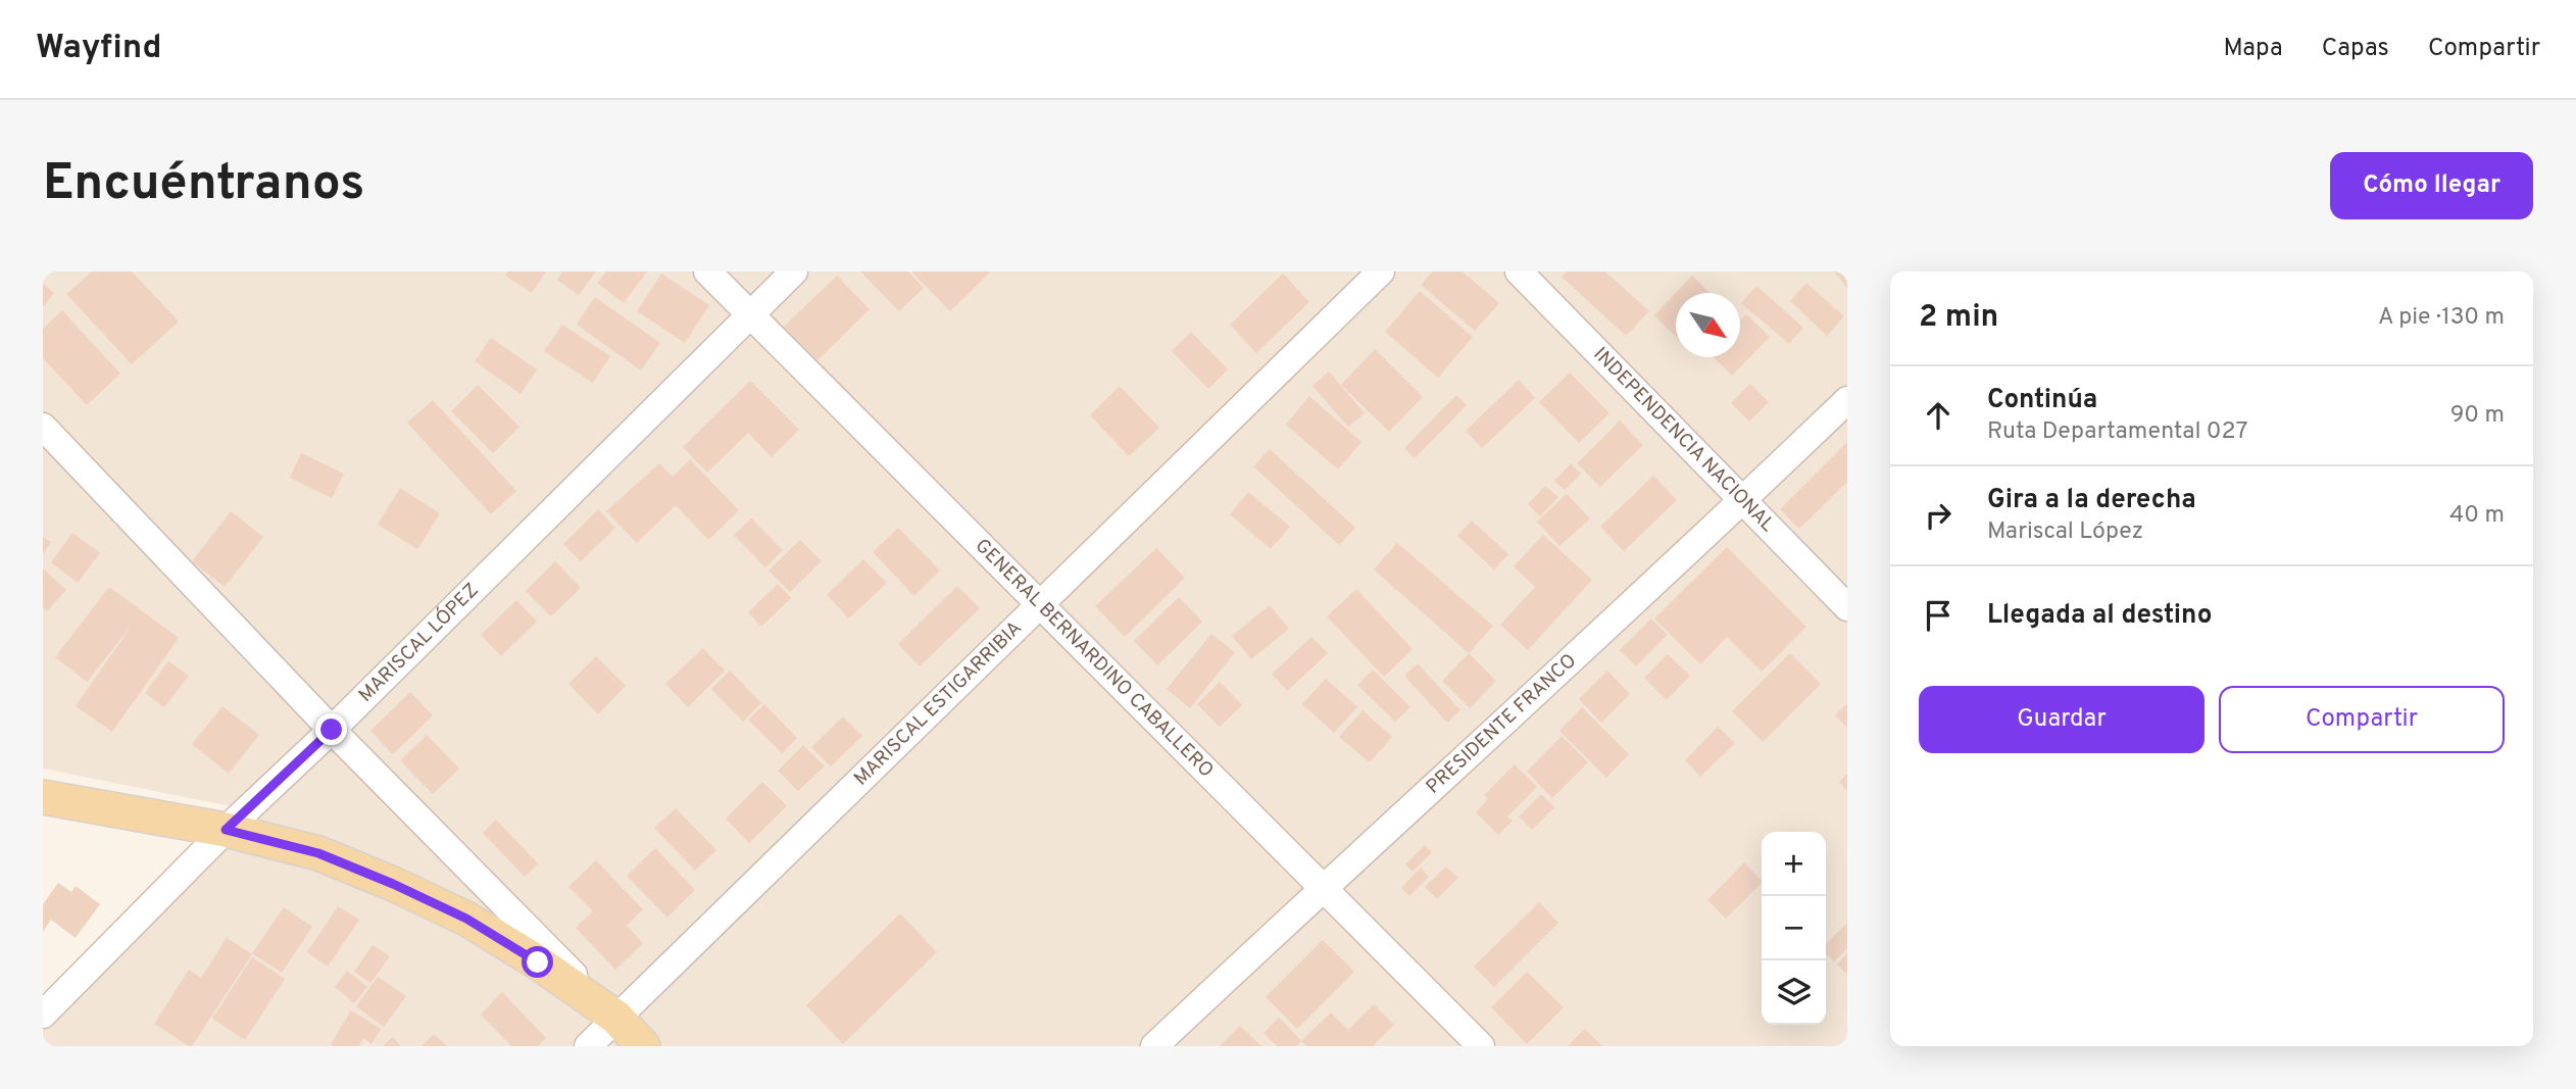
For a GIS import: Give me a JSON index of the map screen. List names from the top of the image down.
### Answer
{
  "streets": {
    "street": [
      "INDEPENDENCIA NACIONAL",
      "MARISCAL LÓPEZ",
      "GENERAL BERNARDINO CABALLERO",
      "MARISCAL ESTIGARRIBIA",
      "PRESIDENTE FRANCO"
    ]
  },
  "crossings": [
    ["INDEPENDENCIA NACIONAL", "PRESIDENTE FRANCO"],
    ["MARISCAL LÓPEZ", "GENERAL BERNARDINO CABALLERO"],
    ["GENERAL BERNARDINO CABALLERO", "MARISCAL ESTIGARRIBIA"],
    ["GENERAL BERNARDINO CABALLERO", "PRESIDENTE FRANCO"]
  ],
  "north": "bottom right",
  "page": {
    "header": "Wayfind",
    "nav": ["Mapa", "Capas", "Compartir"],
    "buttons": [
      "Cómo llegar",
      ["Guardar", "Compartir"]
    ],
    "title": "Encuéntranos",
    "heading": ["2 min", "A pie · 130 m"],
    "list": [
      ["Continúa", "Ruta Departamental 027", "90 m"],
      ["Gira a la derecha", "Mariscal López", "40 m"],
      "Llegada al destino"
    ],
    "map_buttons": ["+", "−"]
  }
}
